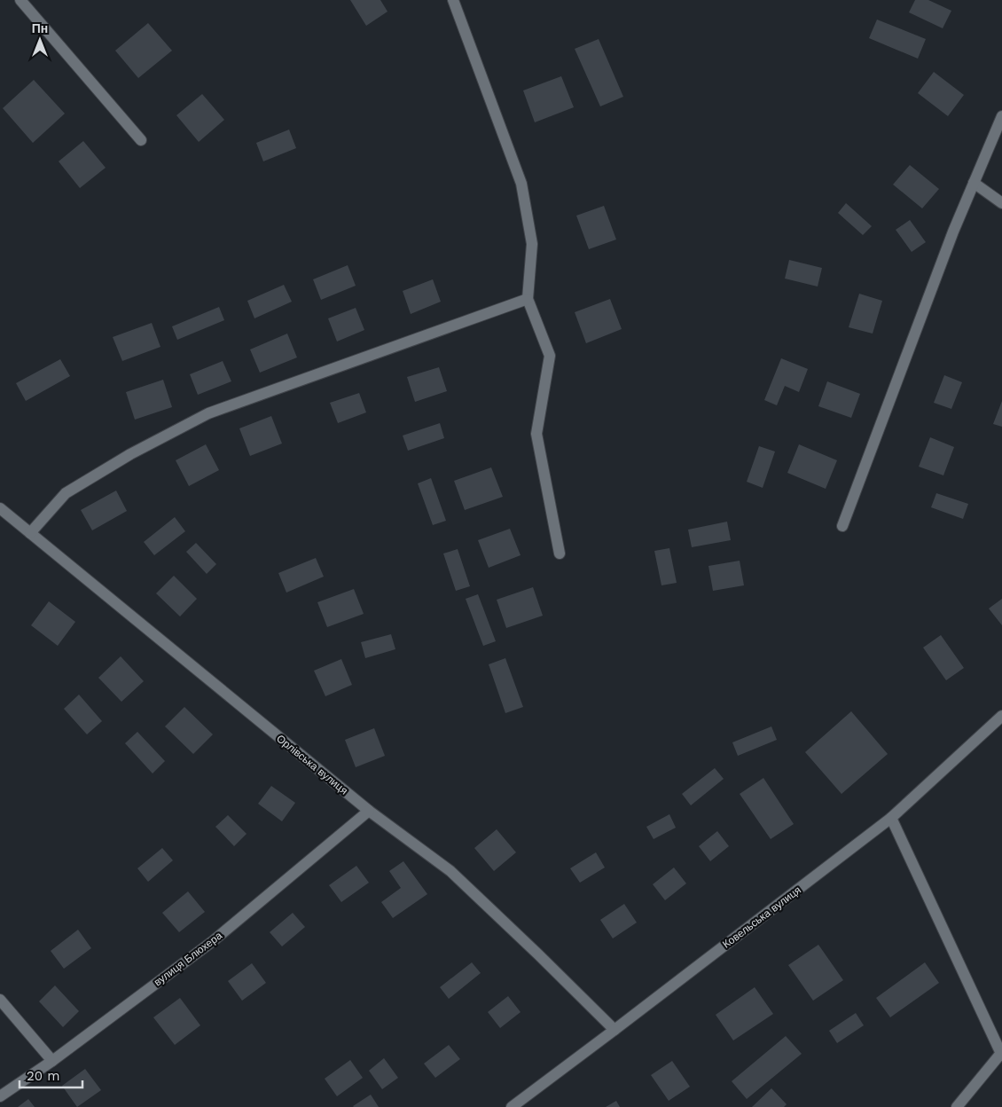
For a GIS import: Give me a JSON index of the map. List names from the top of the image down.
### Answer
{
  "streets": {
    "street": ["Орлівська вулиця", "Ковельська вулиця", "вулиця Блюхера"]
  },
  "crossings": [
    ["Орлівська вулиця", "Ковельська вулиця"],
    ["Орлівська вулиця", "вулиця Блюхера"]
  ],
  "scale_bar": "20 m",
  "north": "top"
}
